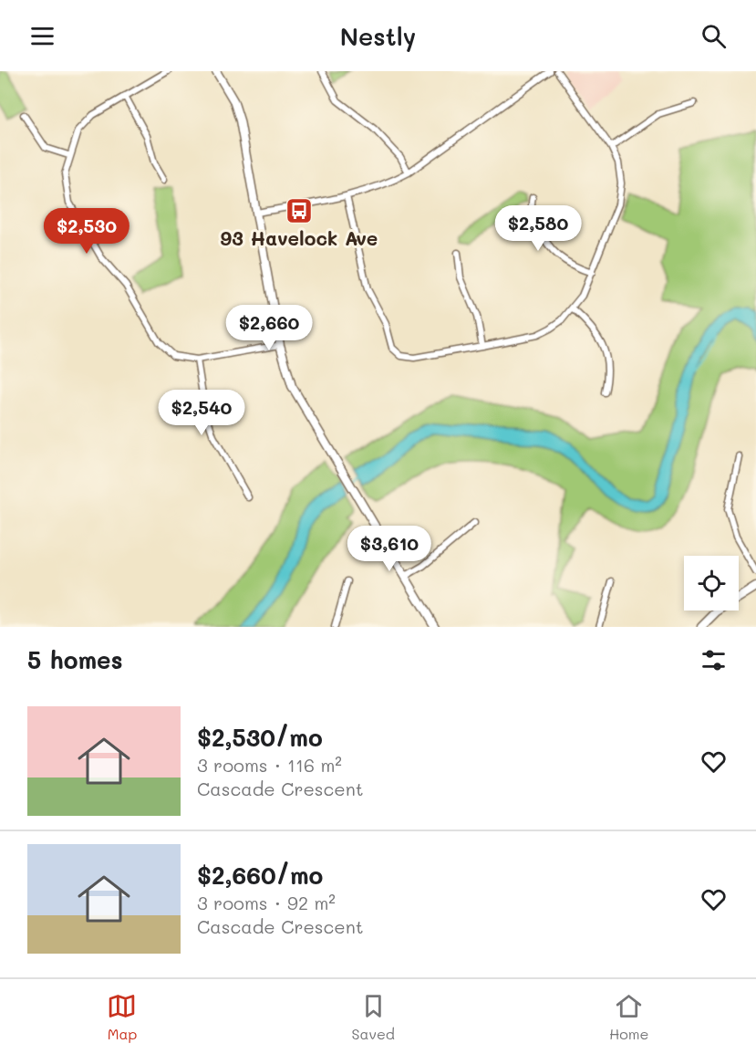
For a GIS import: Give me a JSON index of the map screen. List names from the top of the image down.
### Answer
{
  "places": {
    "bus stop": ["93 Havelock Ave"]
  },
  "page": {
    "header": "Nestly",
    "price": [
      "$2,580",
      "$2,530",
      "$2,660",
      "$2,540",
      "$3,610"
    ],
    "heading": "5 homes",
    "list": [
      {
        "name": "$2,530/mo",
        "note": "3 rooms · 116 m² · Cascade Crescent"
      },
      {
        "name": "$2,660/mo",
        "note": "3 rooms · 92 m² · Cascade Crescent"
      }
    ],
    "tabs": ["Map", "Saved", "Home"]
  }
}
